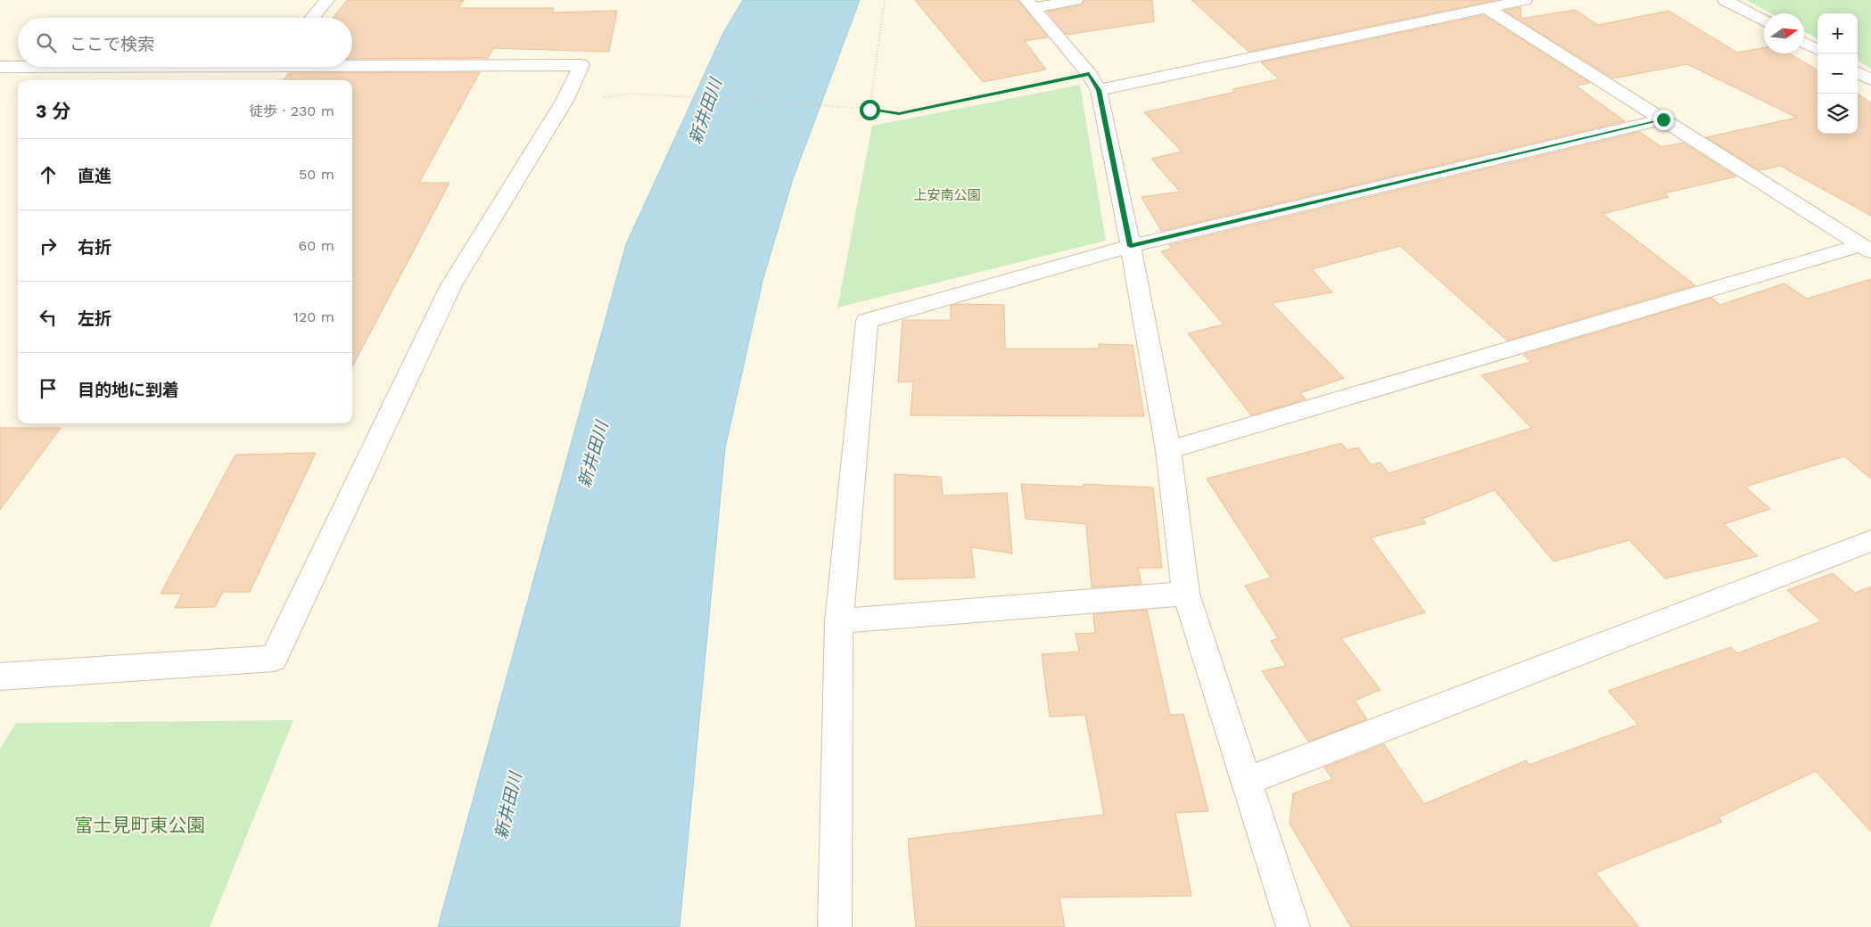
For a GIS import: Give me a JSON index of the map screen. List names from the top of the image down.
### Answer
{
  "water": ["新井田川"],
  "parks": ["上安南公園", "富士見町東公園"],
  "north": "right",
  "page": {
    "map_buttons": ["+", "−"],
    "search": "ここで検索",
    "heading": ["3 分", "徒歩 · 230 m"],
    "list": [
      ["直進", "50 m"],
      ["右折", "60 m"],
      ["左折", "120 m"],
      "目的地に到着"
    ]
  }
}
